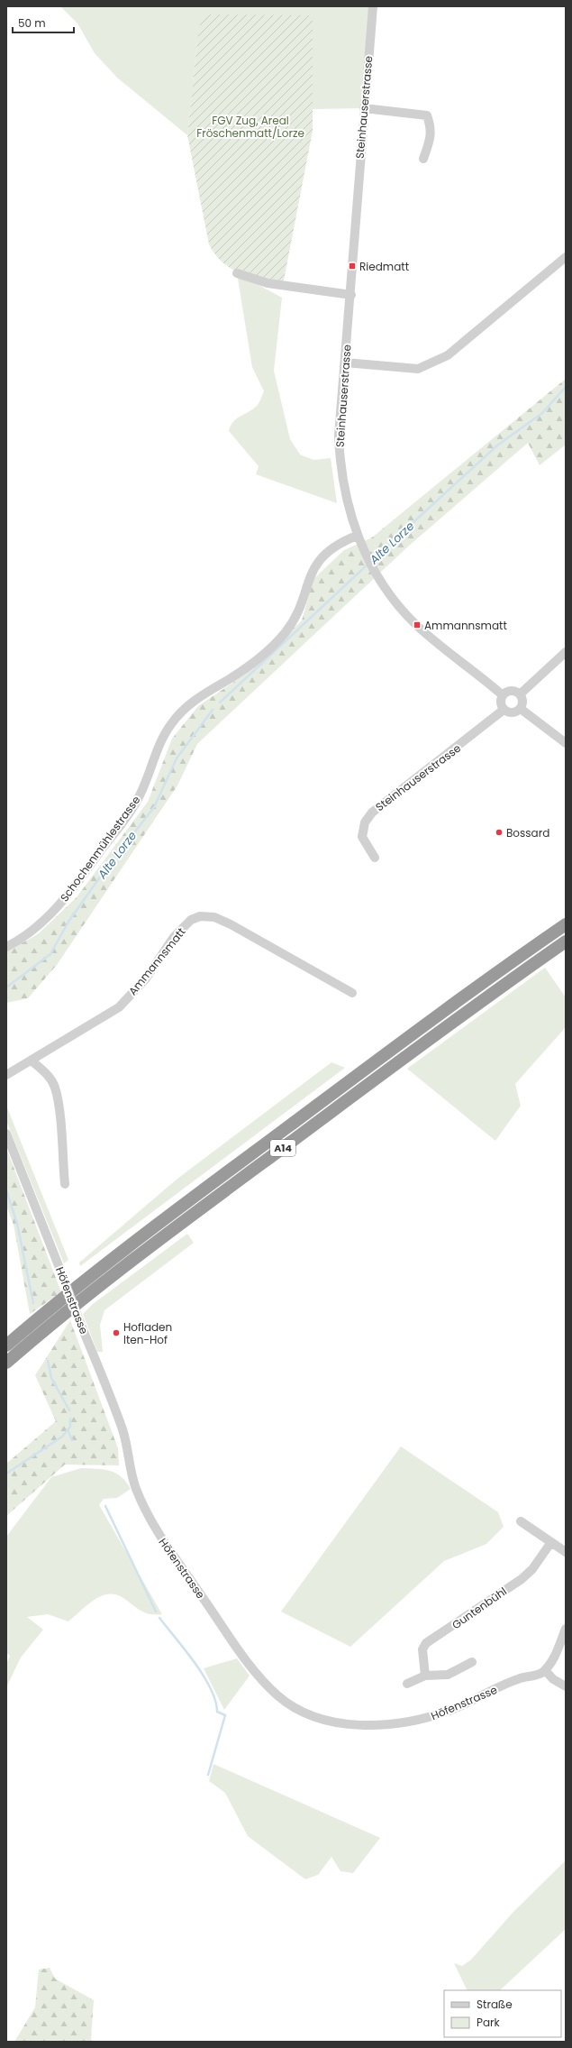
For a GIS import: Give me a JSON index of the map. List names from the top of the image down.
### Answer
{
  "streets": {
    "highway": ["A14"],
    "street": [
      "Steinhauserstrasse",
      "Schochenmühlestrasse",
      "Ammannsmatt",
      "Höfenstrasse",
      "Guntenbühl"
    ]
  },
  "crossings": [
    ["Steinhauserstrasse", "Schochenmühlestrasse"]
  ],
  "water": ["Alte Lorze"],
  "parks": ["FGV Zug, Areal Fröschenmatt/Lorze"],
  "places": {
    "transit": ["Riedmatt", "Ammannsmatt"],
    "other": ["Bossard", "Hofladen Iten-Hof"]
  },
  "legend": ["Straße", "Park"],
  "scale_bar": "50 m"
}
